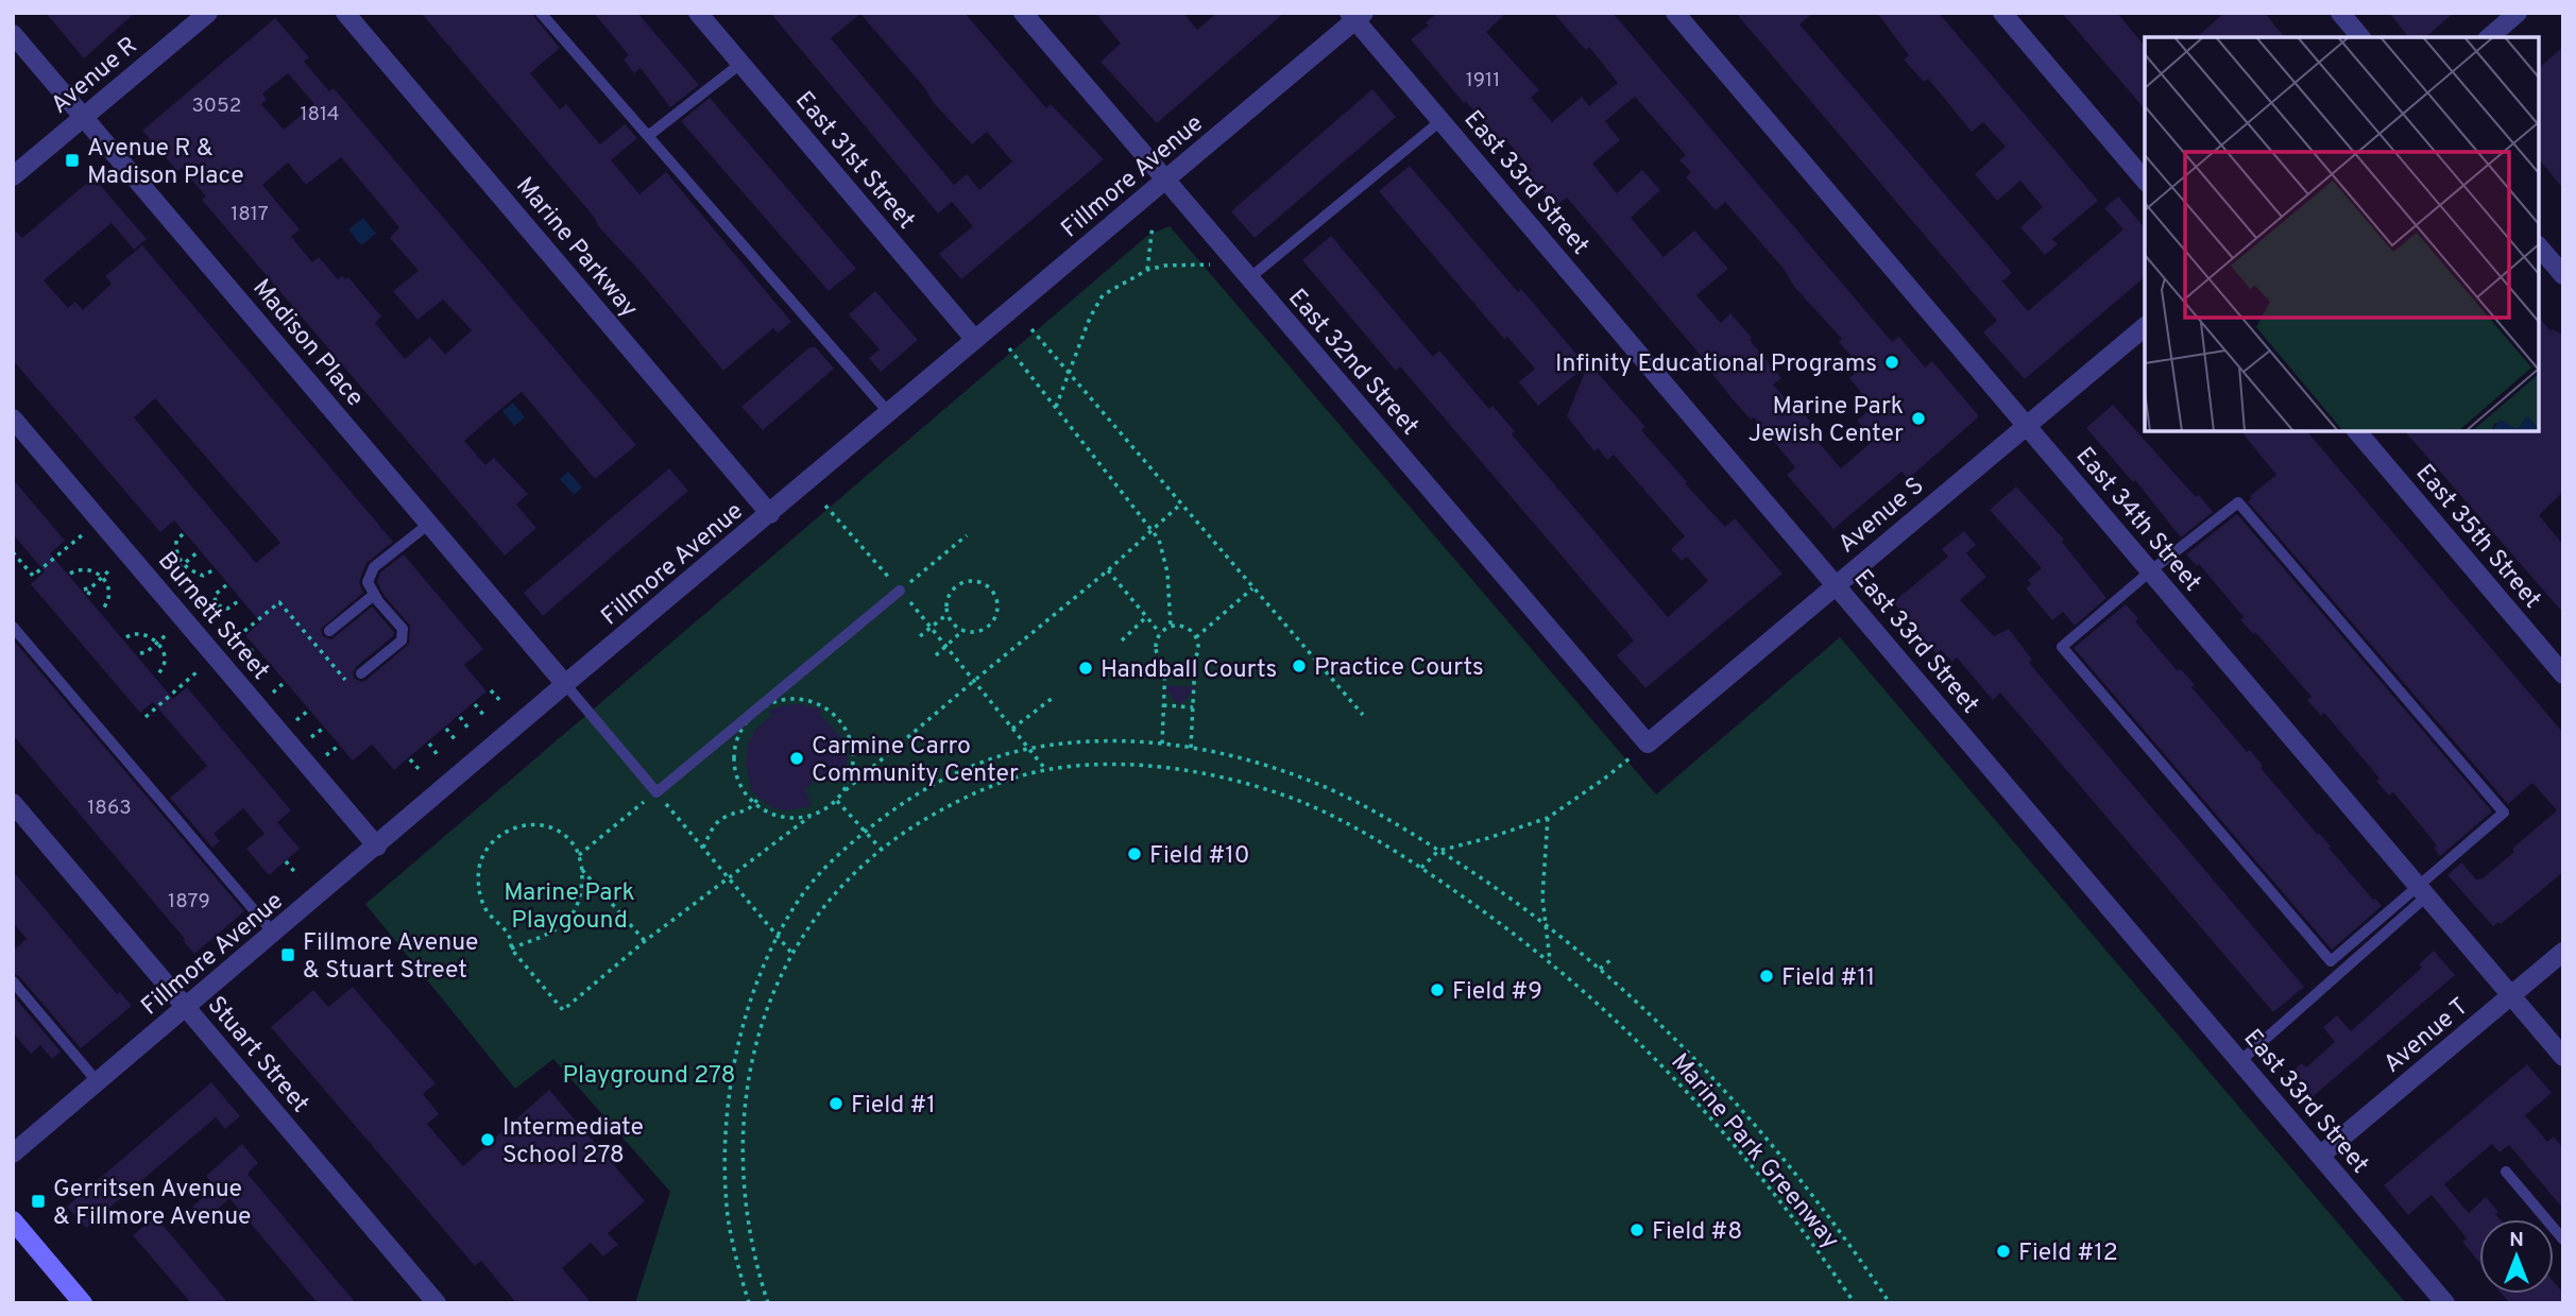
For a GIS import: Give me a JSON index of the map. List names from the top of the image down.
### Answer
{
  "streets": {
    "street": [
      "Avenue R",
      "East 31st Street",
      "Fillmore Avenue",
      "East 33rd Street",
      "Marine Parkway",
      "Madison Place",
      "East 32nd Street",
      "Avenue S",
      "East 34th Street",
      "East 35th Street",
      "Burnett Street",
      "Avenue T",
      "Stuart Street"
    ],
    "path": ["Marine Park Greenway"]
  },
  "crossings": [
    ["Avenue R", "Madison Place"],
    ["East 31st Street", "Fillmore Avenue"],
    ["Fillmore Avenue", "East 33rd Street"],
    ["Fillmore Avenue", "Marine Parkway"],
    ["Fillmore Avenue", "Madison Place"],
    ["Fillmore Avenue", "East 32nd Street"],
    ["Fillmore Avenue", "Burnett Street"],
    ["Fillmore Avenue", "Stuart Street"],
    ["East 33rd Street", "Avenue S"],
    ["East 33rd Street", "Avenue T"],
    ["East 32nd Street", "Avenue S"],
    ["Avenue S", "East 34th Street"],
    ["East 34th Street", "Avenue T"]
  ],
  "parks": ["Marine Park Playgound", "Playground 278"],
  "places": {
    "transit": ["Avenue R & Madison Place", "Fillmore Avenue & Stuart Street", "Gerritsen Avenue & Fillmore Avenue"],
    "other": [
      "Infinity Educational Programs",
      "Marine Park Jewish Center",
      "Practice Courts",
      "Handball Courts",
      "Carmine Carro Community Center",
      "Field #10",
      "Field #11",
      "Field #9",
      "Field #1",
      "Intermediate School 278",
      "Field #8",
      "Field #12"
    ]
  },
  "house_numbers": [
    "1911",
    "3052",
    "1814",
    "1817",
    "1863",
    "1879"
  ],
  "north": "top"
}
